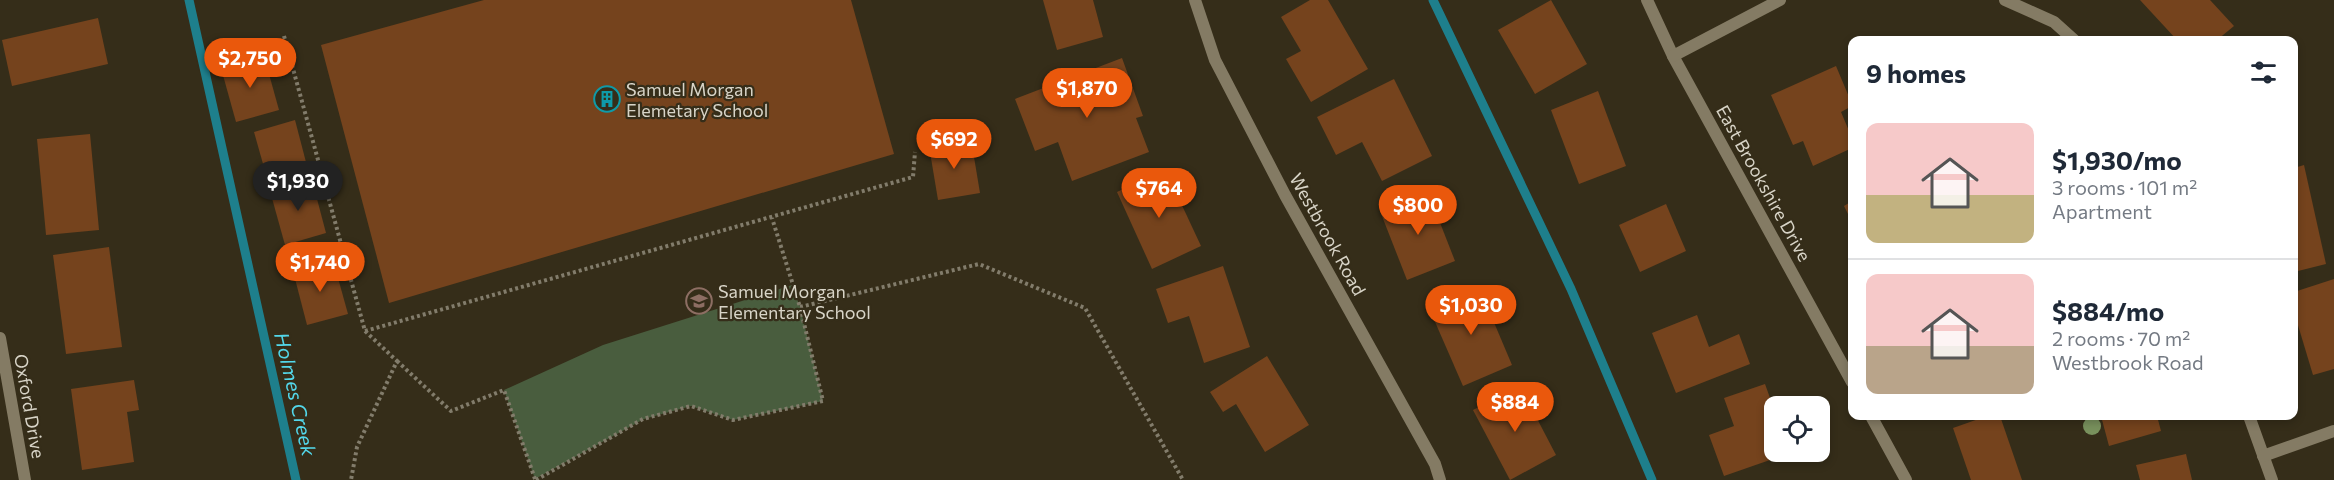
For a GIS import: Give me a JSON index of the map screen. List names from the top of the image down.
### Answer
{
  "streets": {
    "street": ["East Brookshire Drive", "Westbrook Road", "Oxford Drive"]
  },
  "water": ["Holmes Creek"],
  "places": {
    "building": ["Samuel Morgan Elemetary School"],
    "school or university": ["Samuel Morgan Elementary School"]
  },
  "page": {
    "heading": "9 homes",
    "price": [
      "$2,750",
      "$1,870",
      "$692",
      "$1,930",
      "$764",
      "$800",
      "$1,740",
      "$1,030",
      "$884"
    ],
    "list": [
      {
        "name": "$1,930/mo",
        "note": "3 rooms · 101 m² · Apartment"
      },
      {
        "name": "$884/mo",
        "note": "2 rooms · 70 m² · Westbrook Road"
      }
    ]
  }
}
